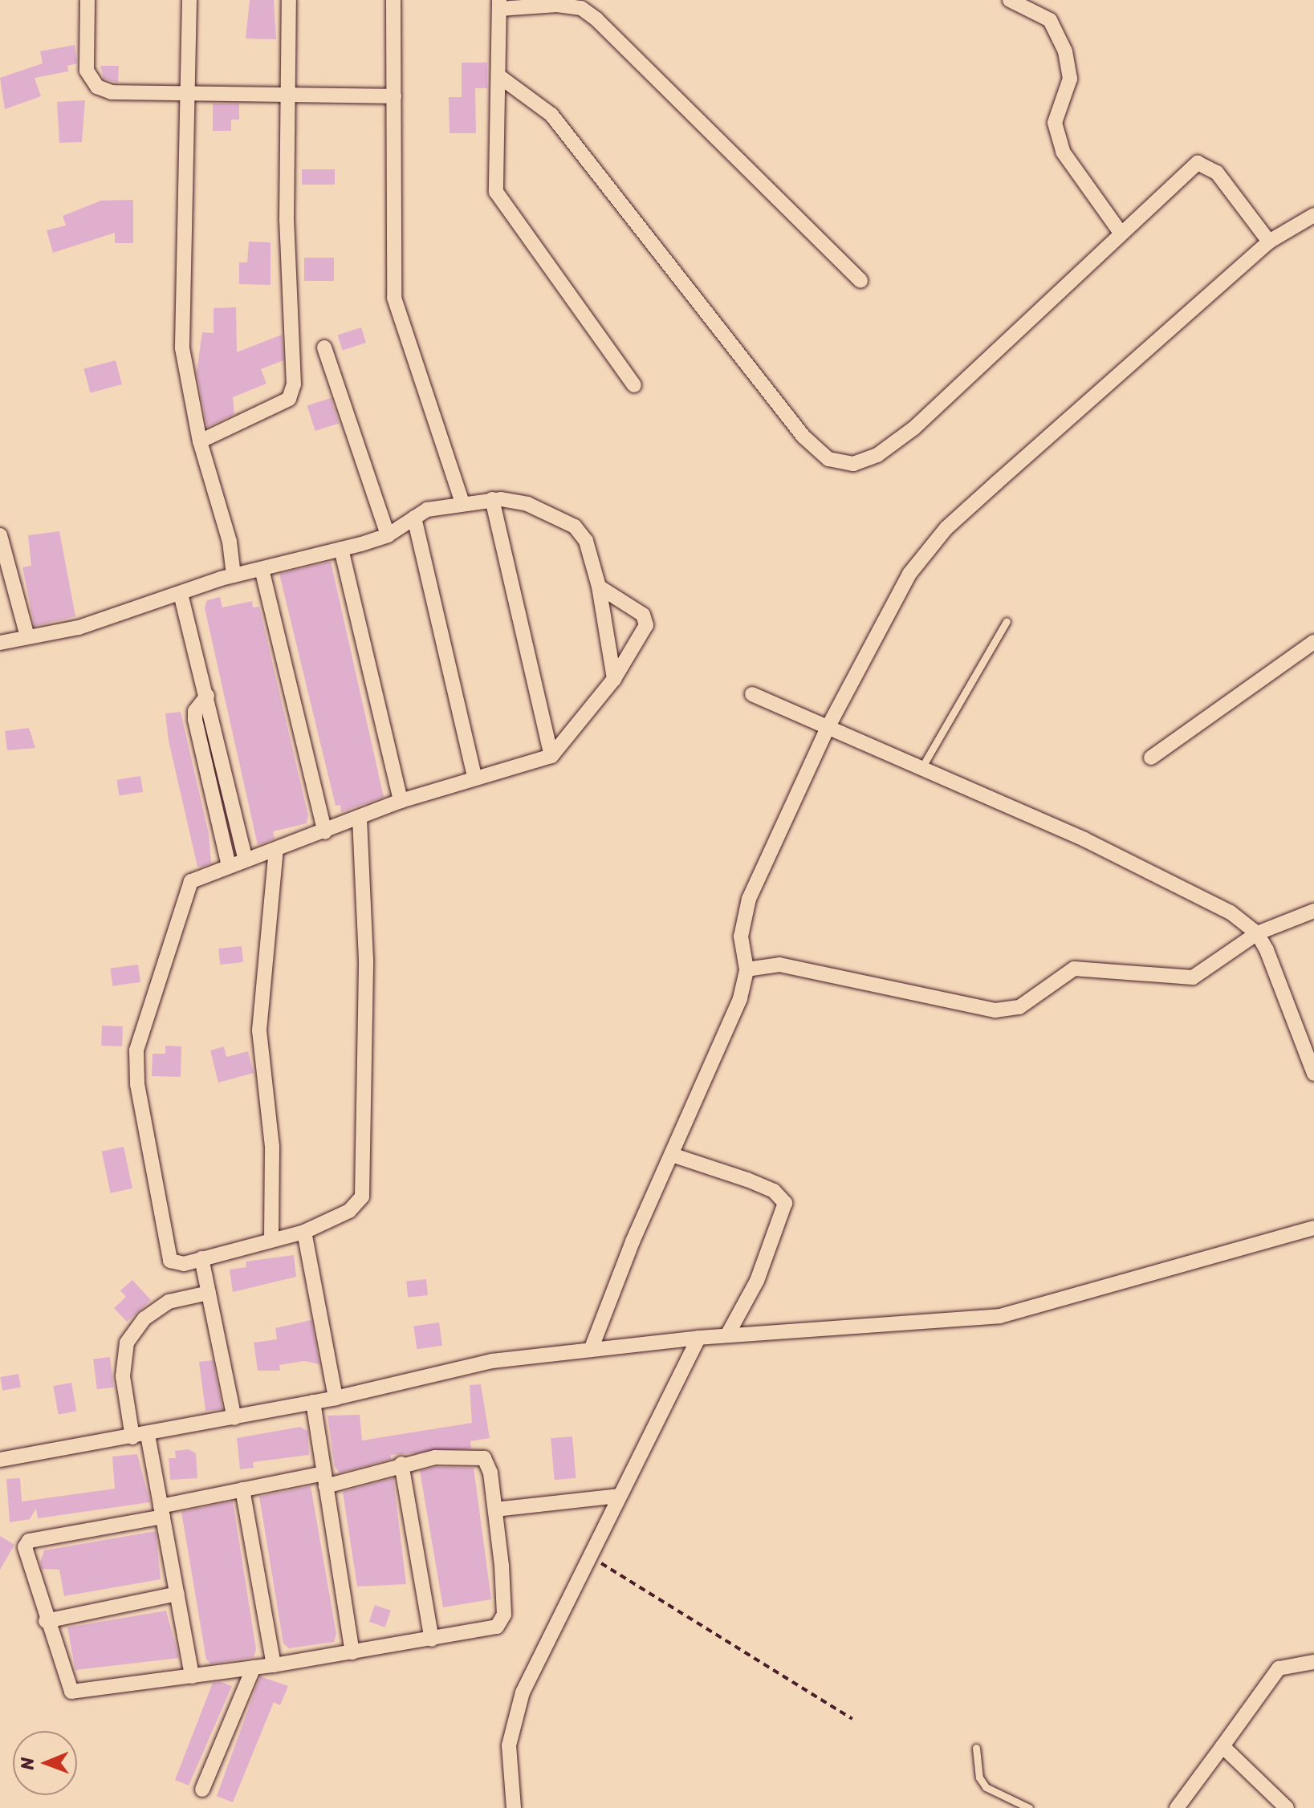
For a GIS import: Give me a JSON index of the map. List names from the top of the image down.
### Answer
{
  "north": "left"
}
